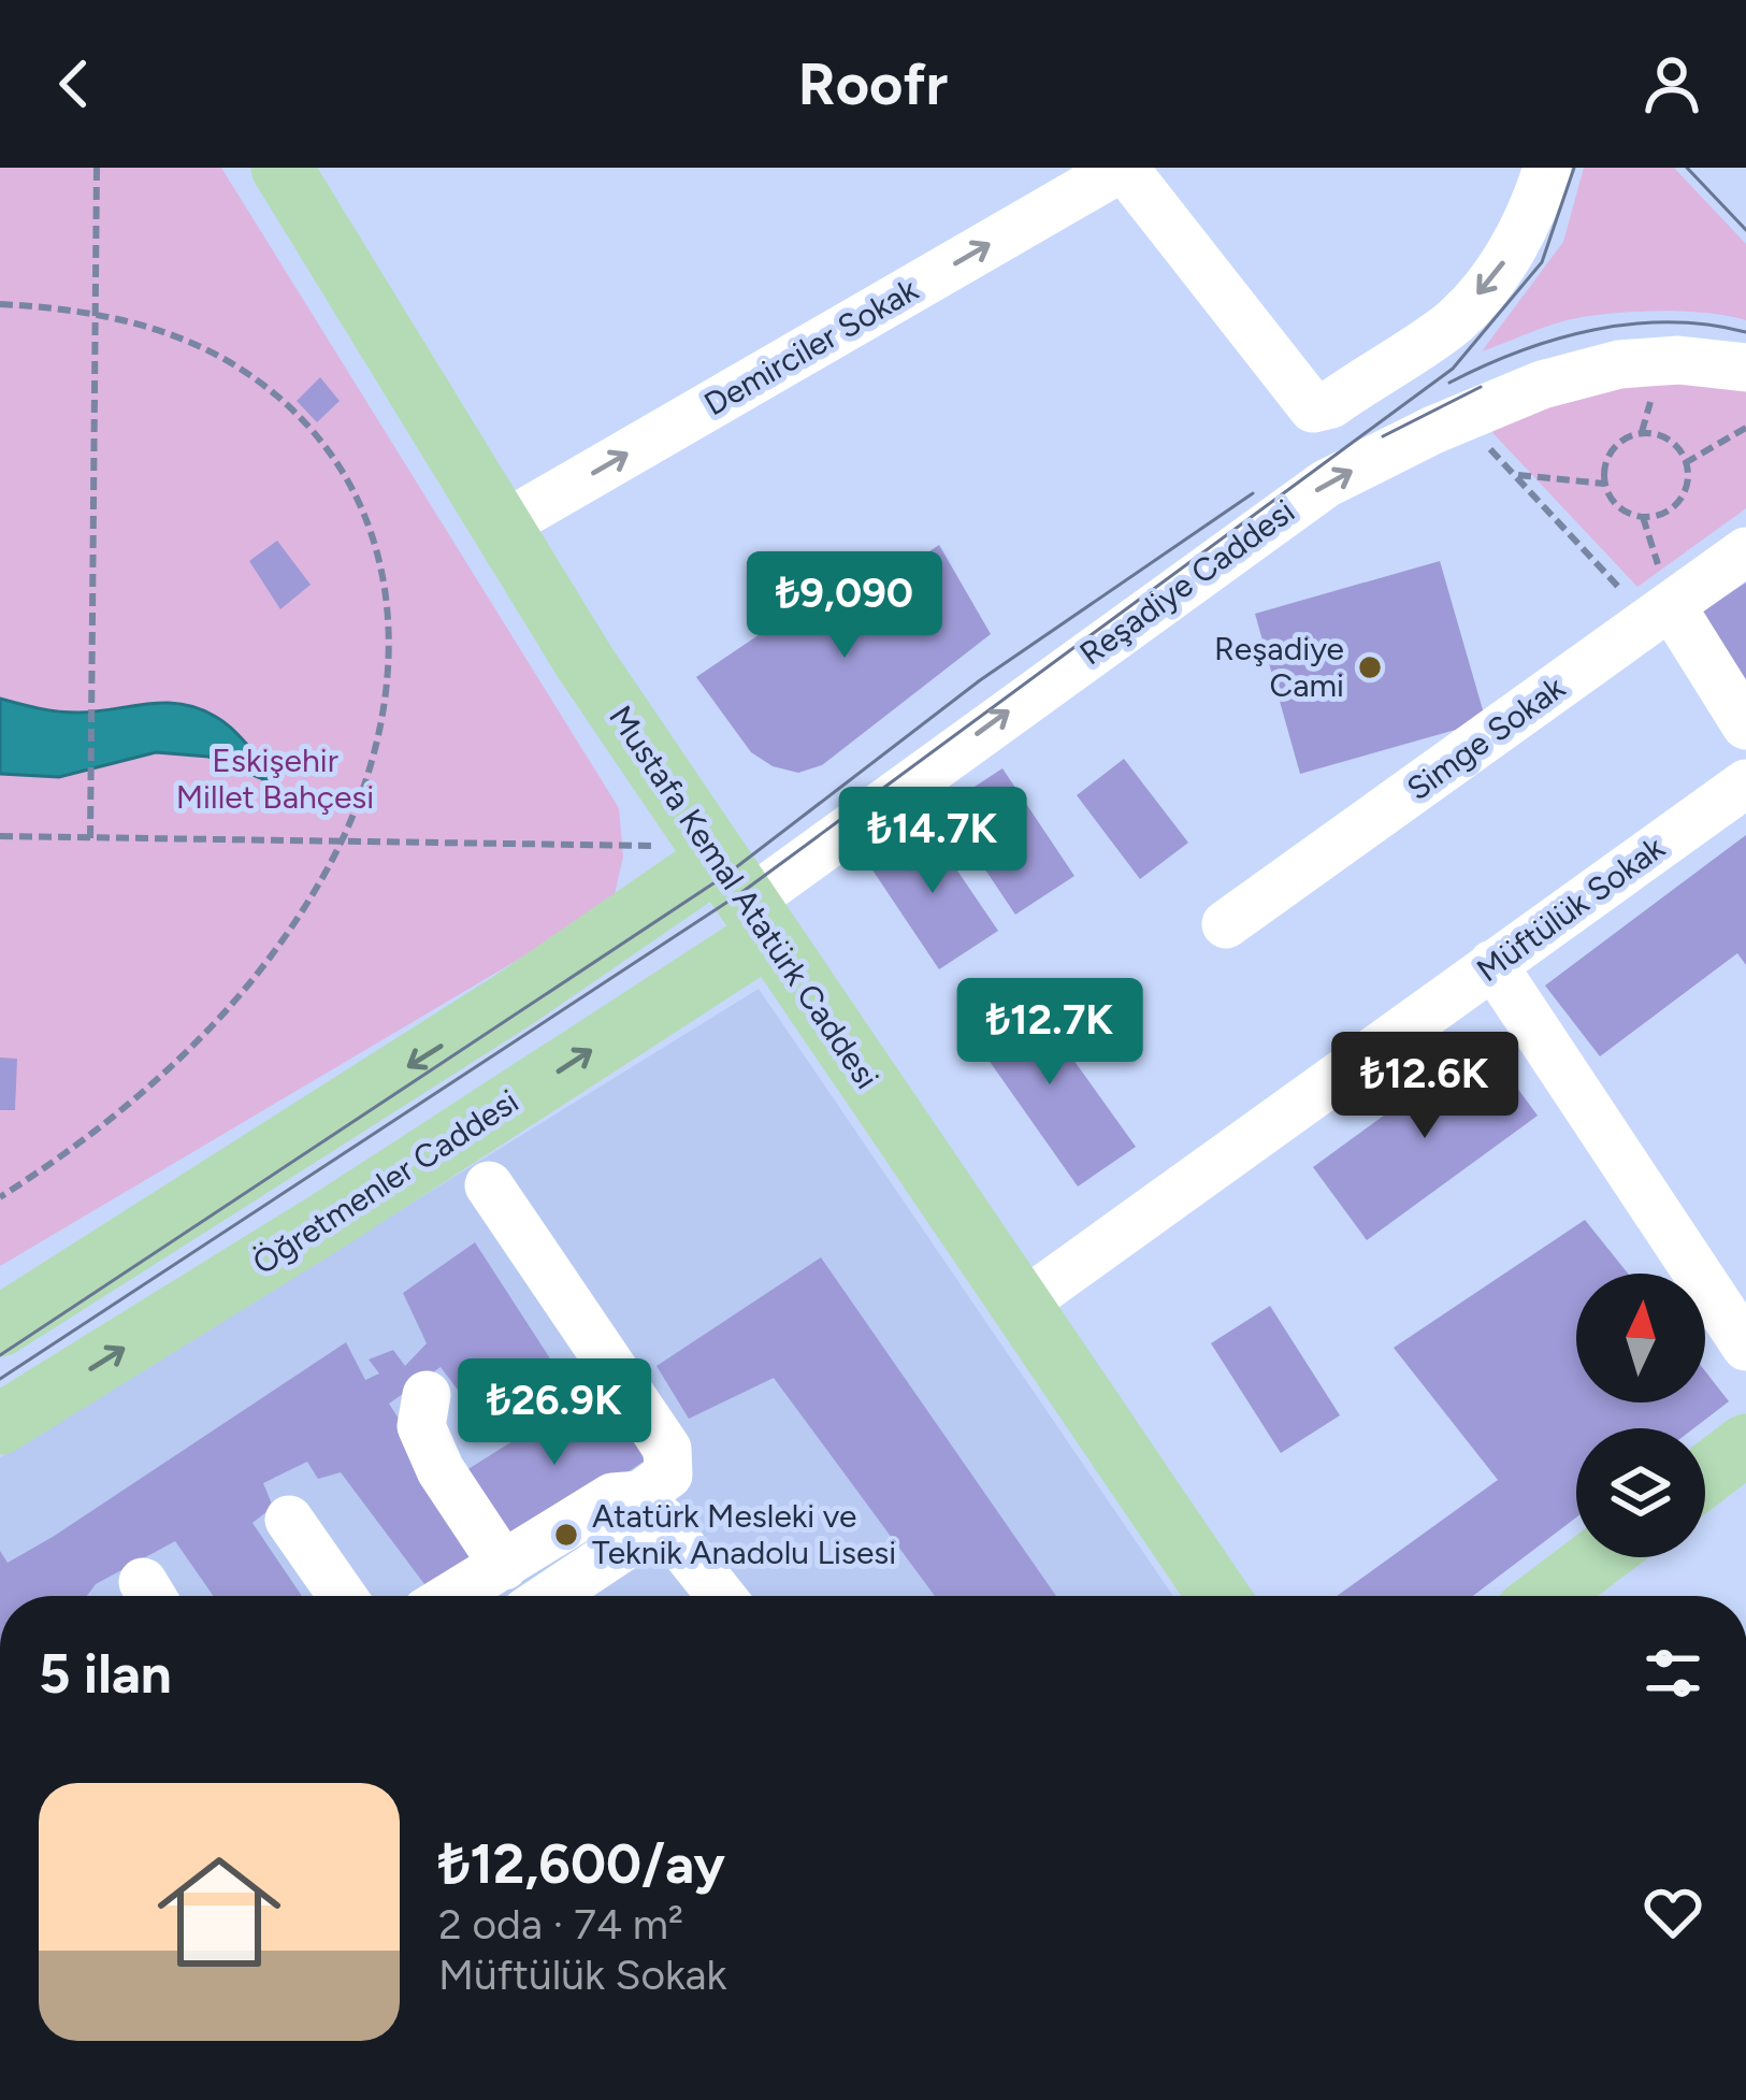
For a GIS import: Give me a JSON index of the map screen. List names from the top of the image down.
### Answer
{
  "streets": {
    "main road": ["Mustafa Kemal Atatürk Caddesi", "Öğretmenler Caddesi"],
    "street": [
      "Demirciler Sokak",
      "Reşadiye Caddesi",
      "Simge Sokak",
      "Müftülük Sokak"
    ]
  },
  "crossings": [
    ["Demirciler Sokak", "Mustafa Kemal Atatürk Caddesi"],
    ["Reşadiye Caddesi", "Mustafa Kemal Atatürk Caddesi"],
    ["Reşadiye Caddesi", "Öğretmenler Caddesi"],
    ["Mustafa Kemal Atatürk Caddesi", "Müftülük Sokak"],
    ["Mustafa Kemal Atatürk Caddesi", "Öğretmenler Caddesi"]
  ],
  "one_way": ["Demirciler Sokak", "Reşadiye Caddesi"],
  "parks": ["Eskişehir Millet Bahçesi"],
  "places": ["Reşadiye Cami", "Atatürk Mesleki ve Teknik Anadolu Lisesi"],
  "north": "top",
  "page": {
    "header": "Roofr",
    "price": [
      "₺9,090",
      "₺14.7K",
      "₺12.7K",
      "₺12.6K",
      "₺26.9K"
    ],
    "heading": "5 ilan",
    "list": [
      {
        "name": "₺12,600/ay",
        "note": "2 oda · 74 m² · Müftülük Sokak"
      }
    ]
  }
}
